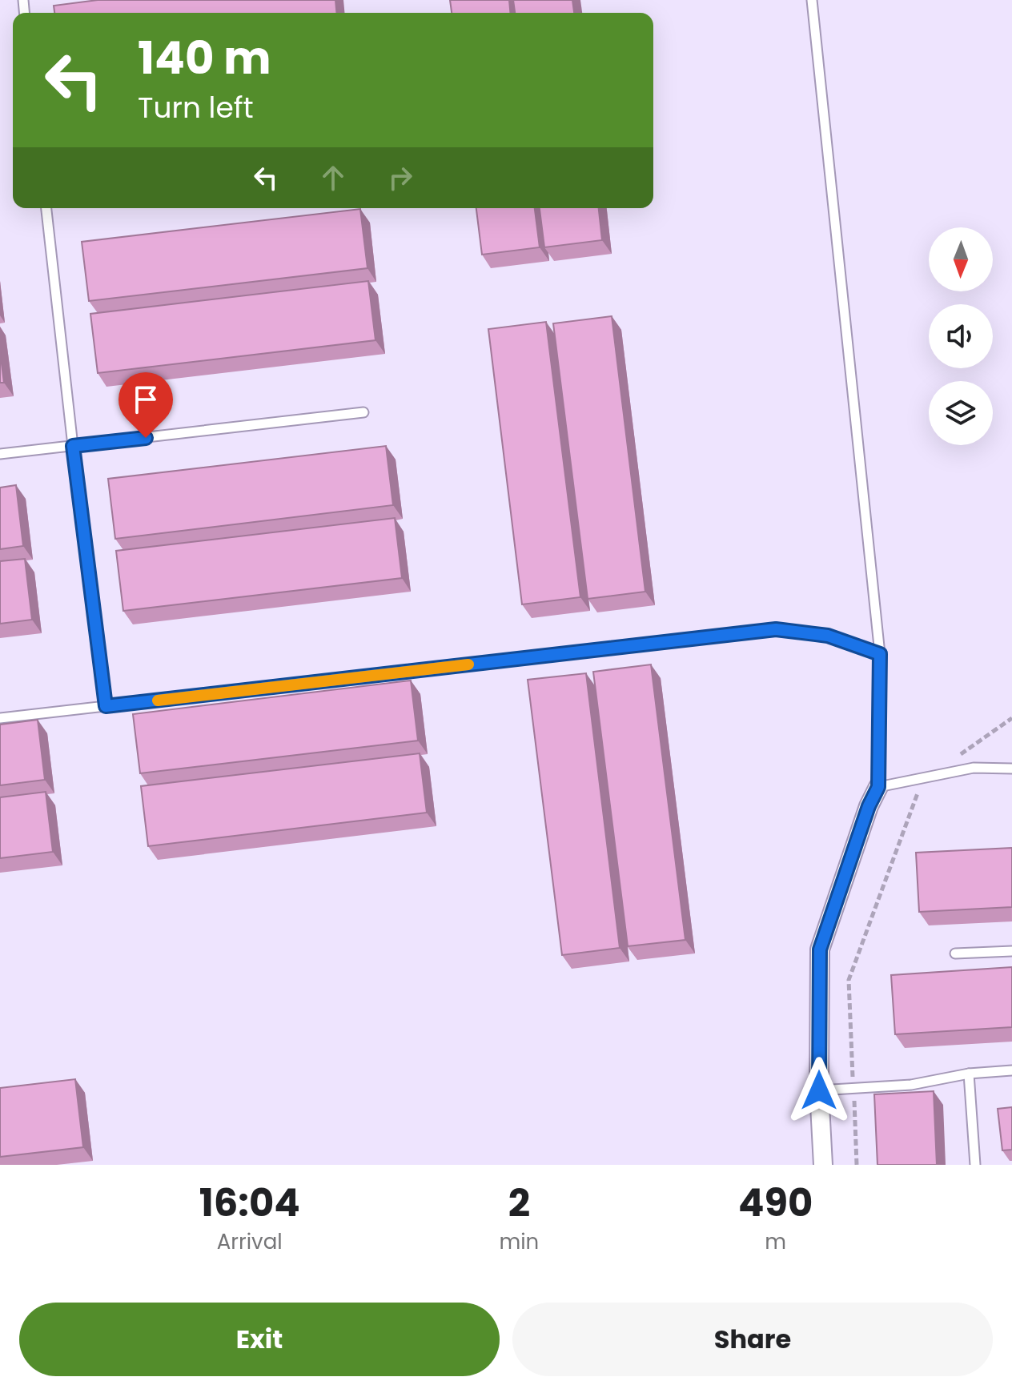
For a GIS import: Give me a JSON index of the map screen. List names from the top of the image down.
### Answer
{
  "north": "bottom",
  "page": {
    "turn": ["140 m", "Turn left"],
    "eta": [
      "16:04",
      "Arrival",
      "2",
      "min",
      "490",
      "m"
    ],
    "buttons": ["Exit", "Share"]
  }
}
